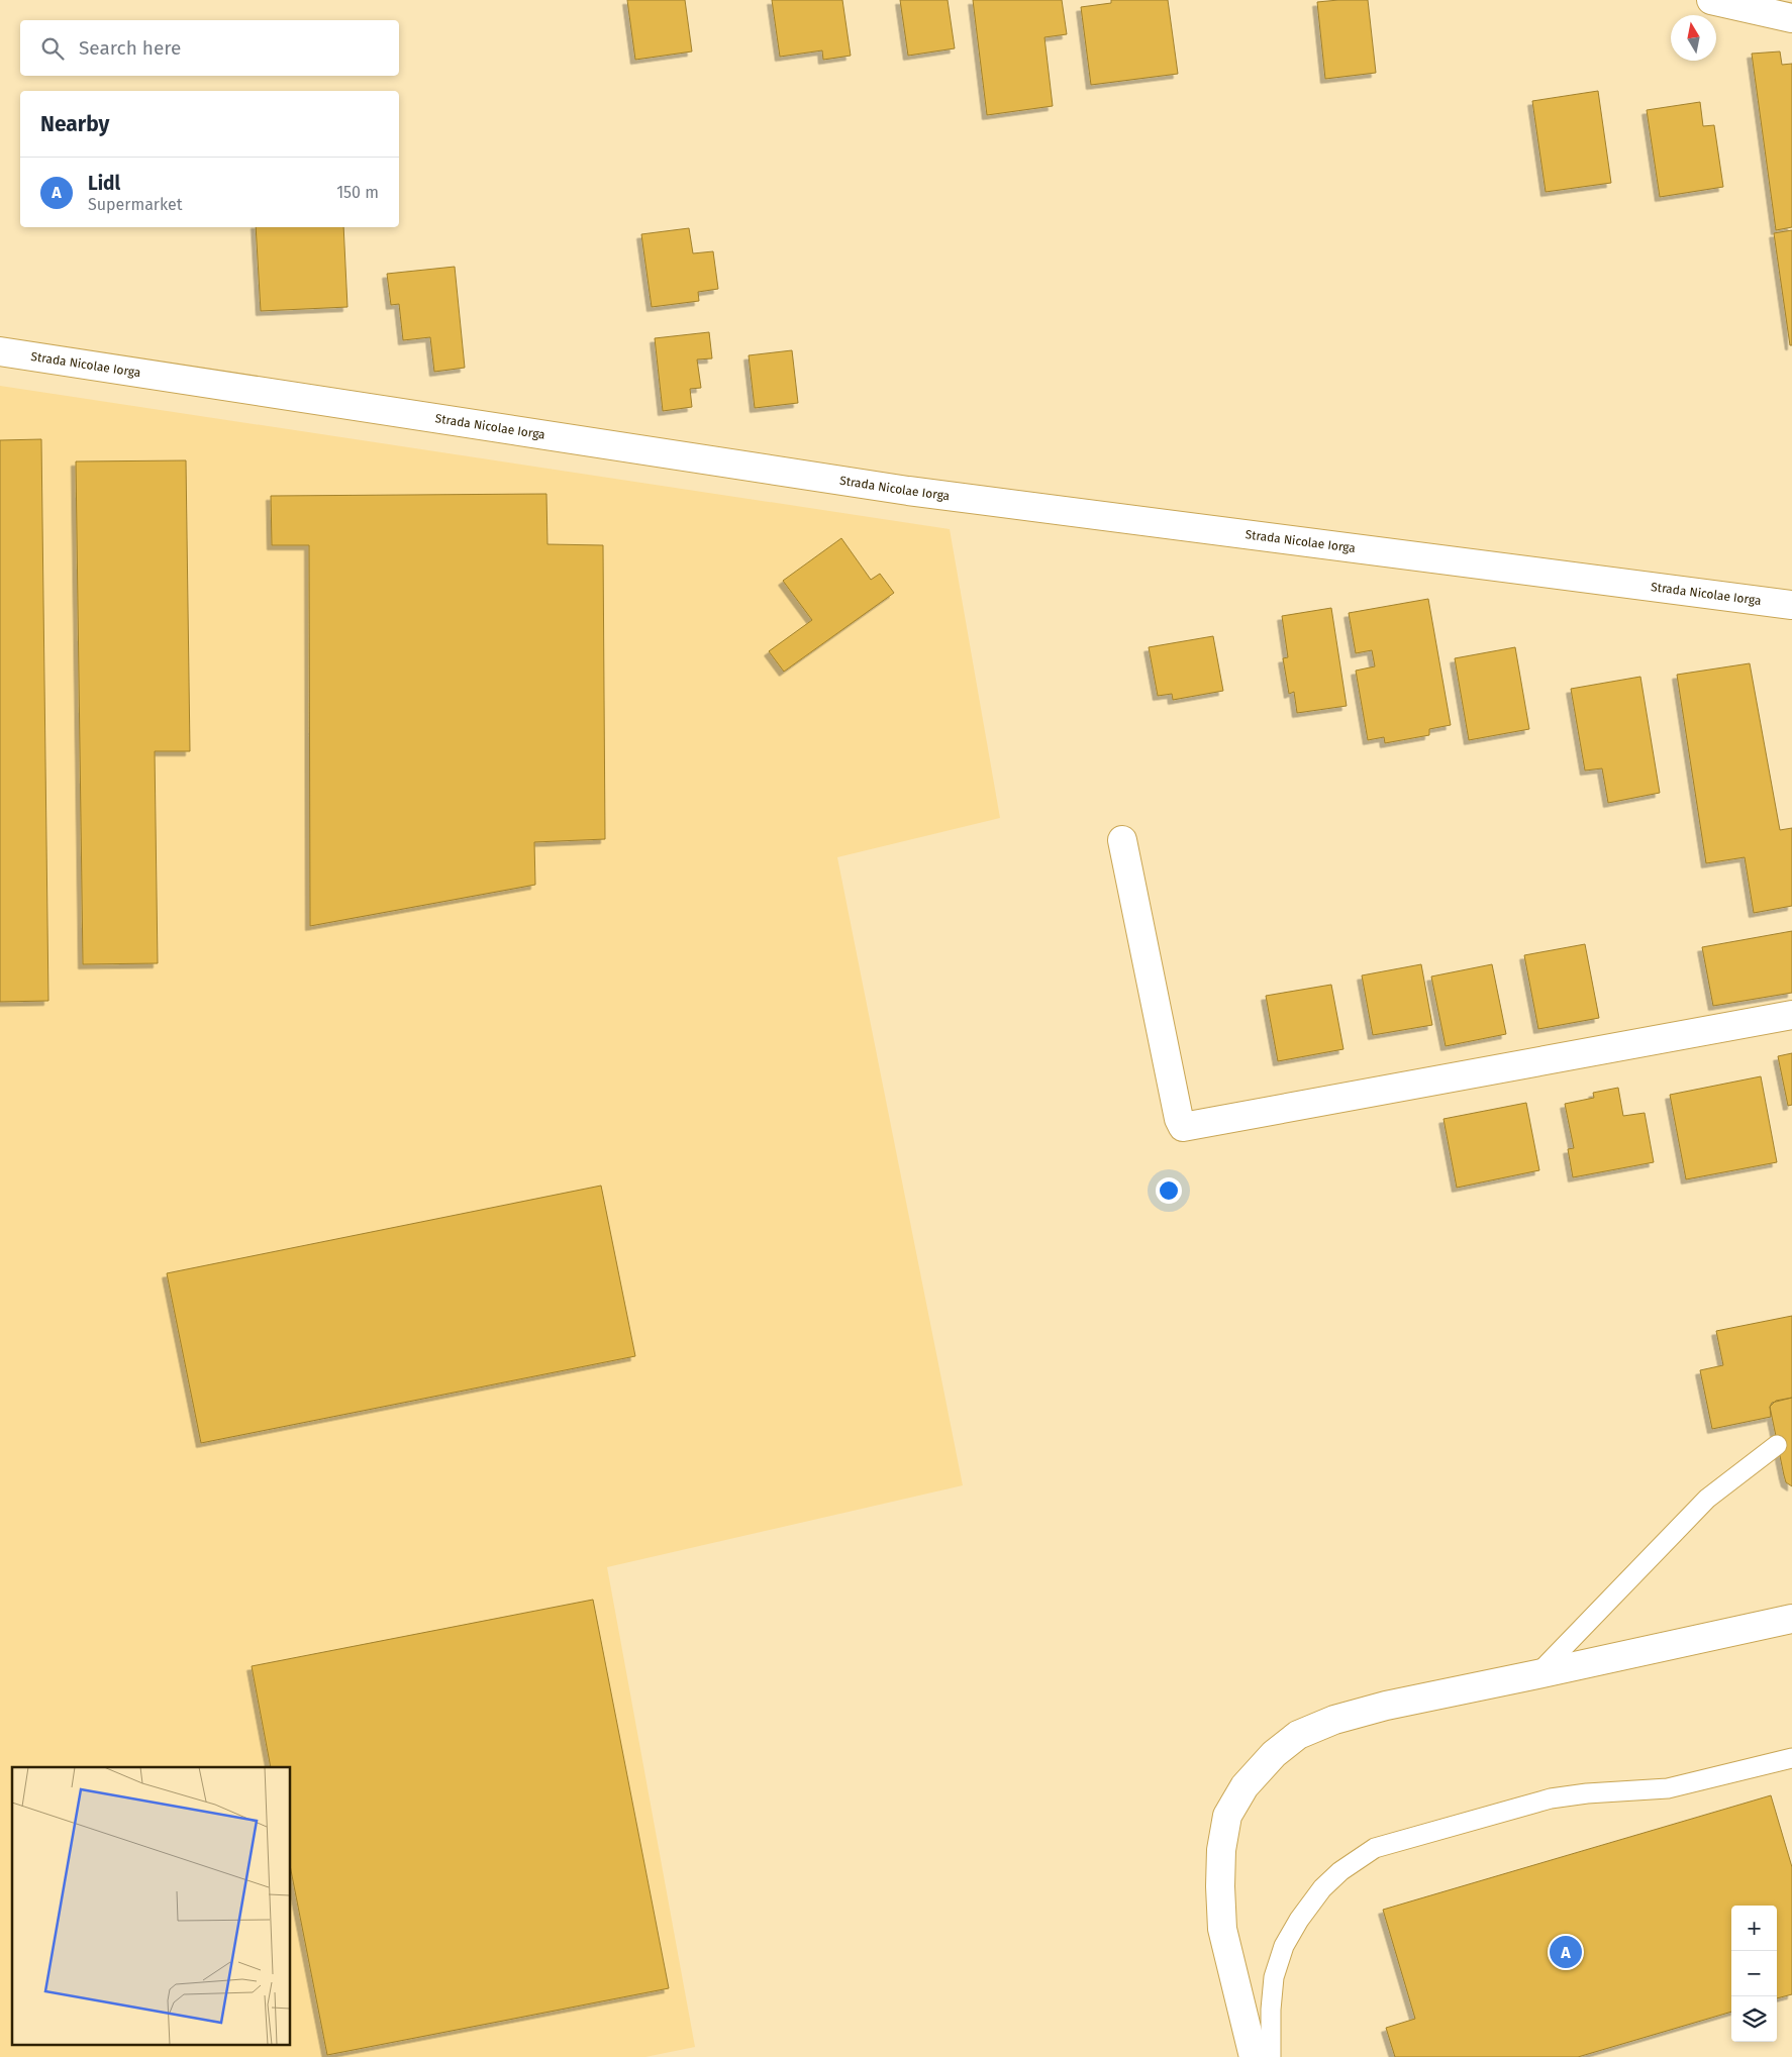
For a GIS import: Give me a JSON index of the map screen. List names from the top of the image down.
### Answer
{
  "streets": {
    "street": ["Strada Nicolae Iorga"]
  },
  "north": "top",
  "page": {
    "search": "Search here",
    "heading": "Nearby",
    "list": [
      {
        "mark": "A",
        "name": "Lidl",
        "note": "Supermarket",
        "value": "150 m"
      }
    ],
    "map_buttons": ["+", "−"],
    "pins": "A"
  }
}
